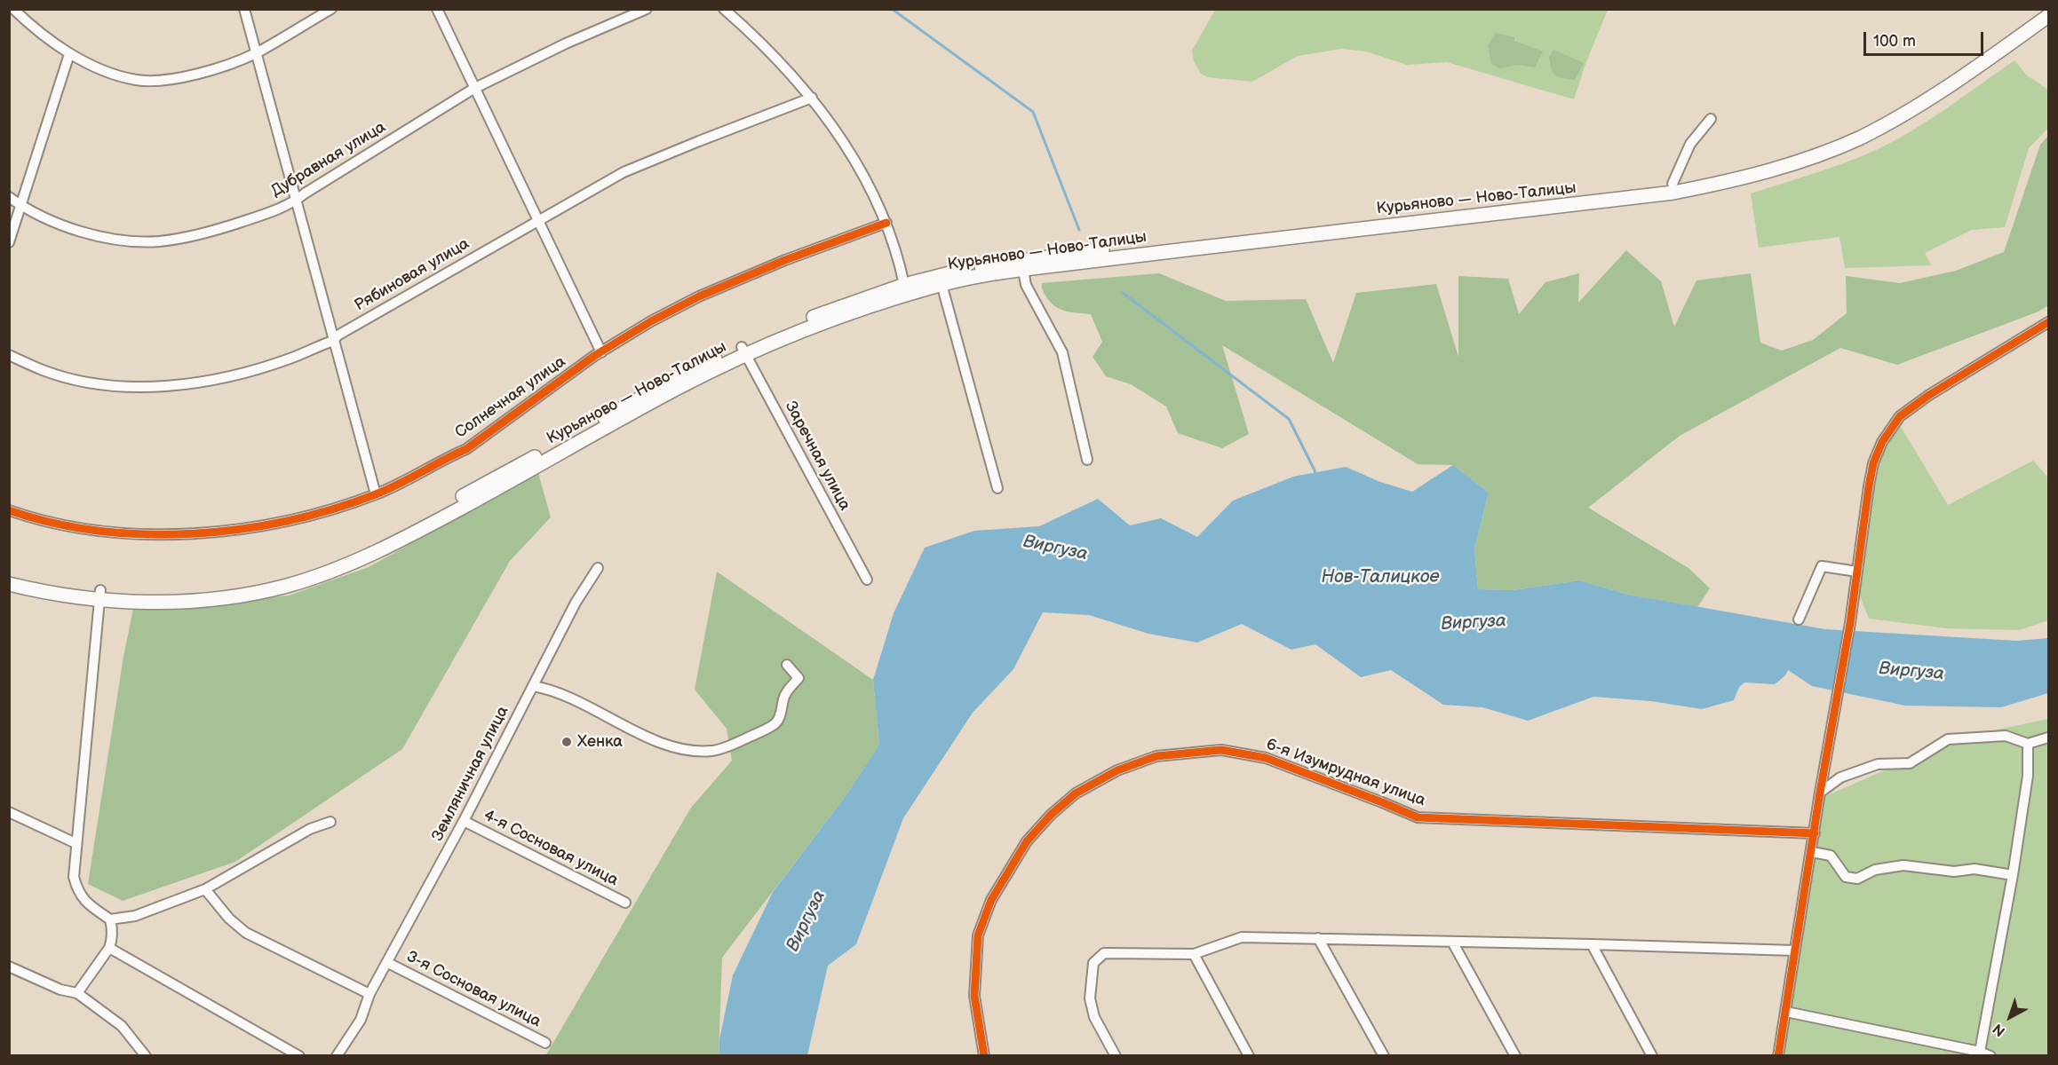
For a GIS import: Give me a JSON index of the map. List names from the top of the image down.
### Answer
{
  "streets": {
    "main road": ["Курьяново — Ново-Талицы"],
    "street": [
      "Дубравная улица",
      "Рябиновая улица",
      "Солнечная улица",
      "Заречная улица",
      "6-я Изумрудная улица",
      "Земляничная улица",
      "4-я Сосновая улица",
      "3-я Сосновая улица"
    ]
  },
  "crossings": [
    ["Курьяново — Ново-Талицы", "Заречная улица"],
    ["Земляничная улица", "4-я Сосновая улица"],
    ["Земляничная улица", "3-я Сосновая улица"]
  ],
  "water": ["Виргуза", "Нов-Талицкое"],
  "places": ["Хенка"],
  "scale_bar": "100 m",
  "north": "bottom left"
}
